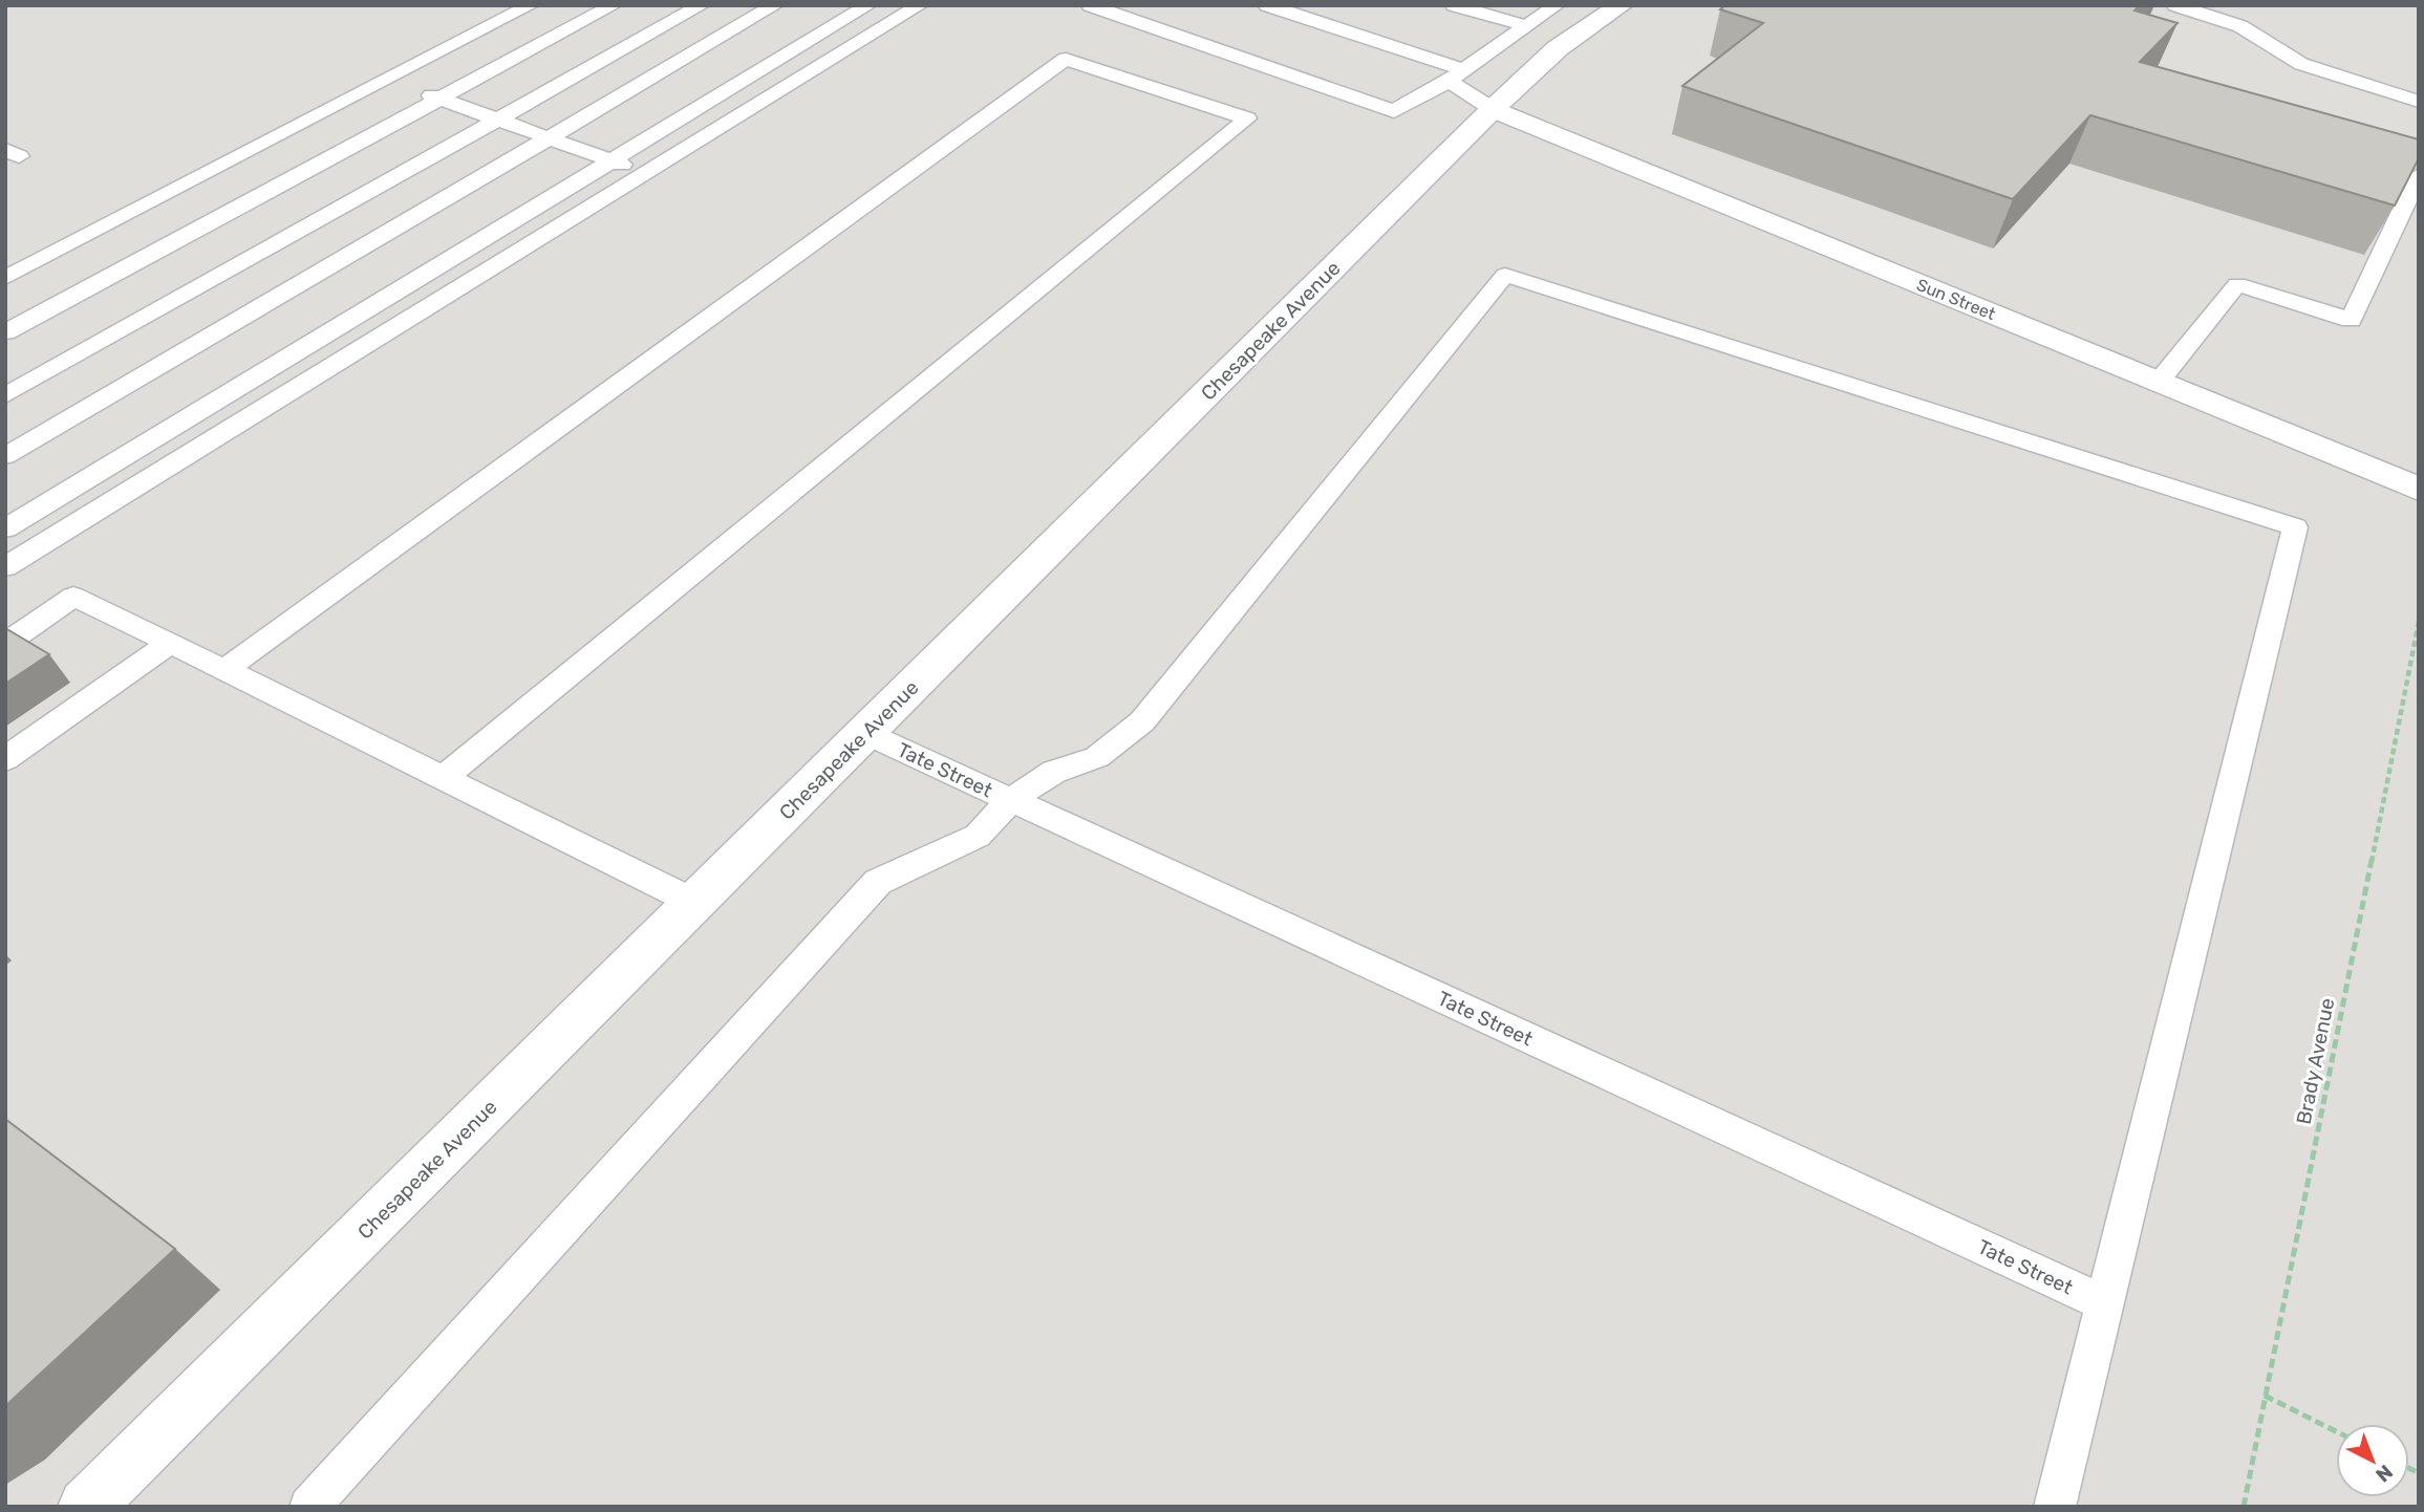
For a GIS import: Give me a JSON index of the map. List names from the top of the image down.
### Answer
{
  "streets": {
    "street": ["Sun Street", "Chesapeake Avenue"],
    "lane": ["Tate Street"],
    "path": ["Brady Avenue"]
  },
  "crossings": [
    ["Sun Street", "Chesapeake Avenue"],
    ["Chesapeake Avenue", "Tate Street"]
  ],
  "north": "bottom right"
}
